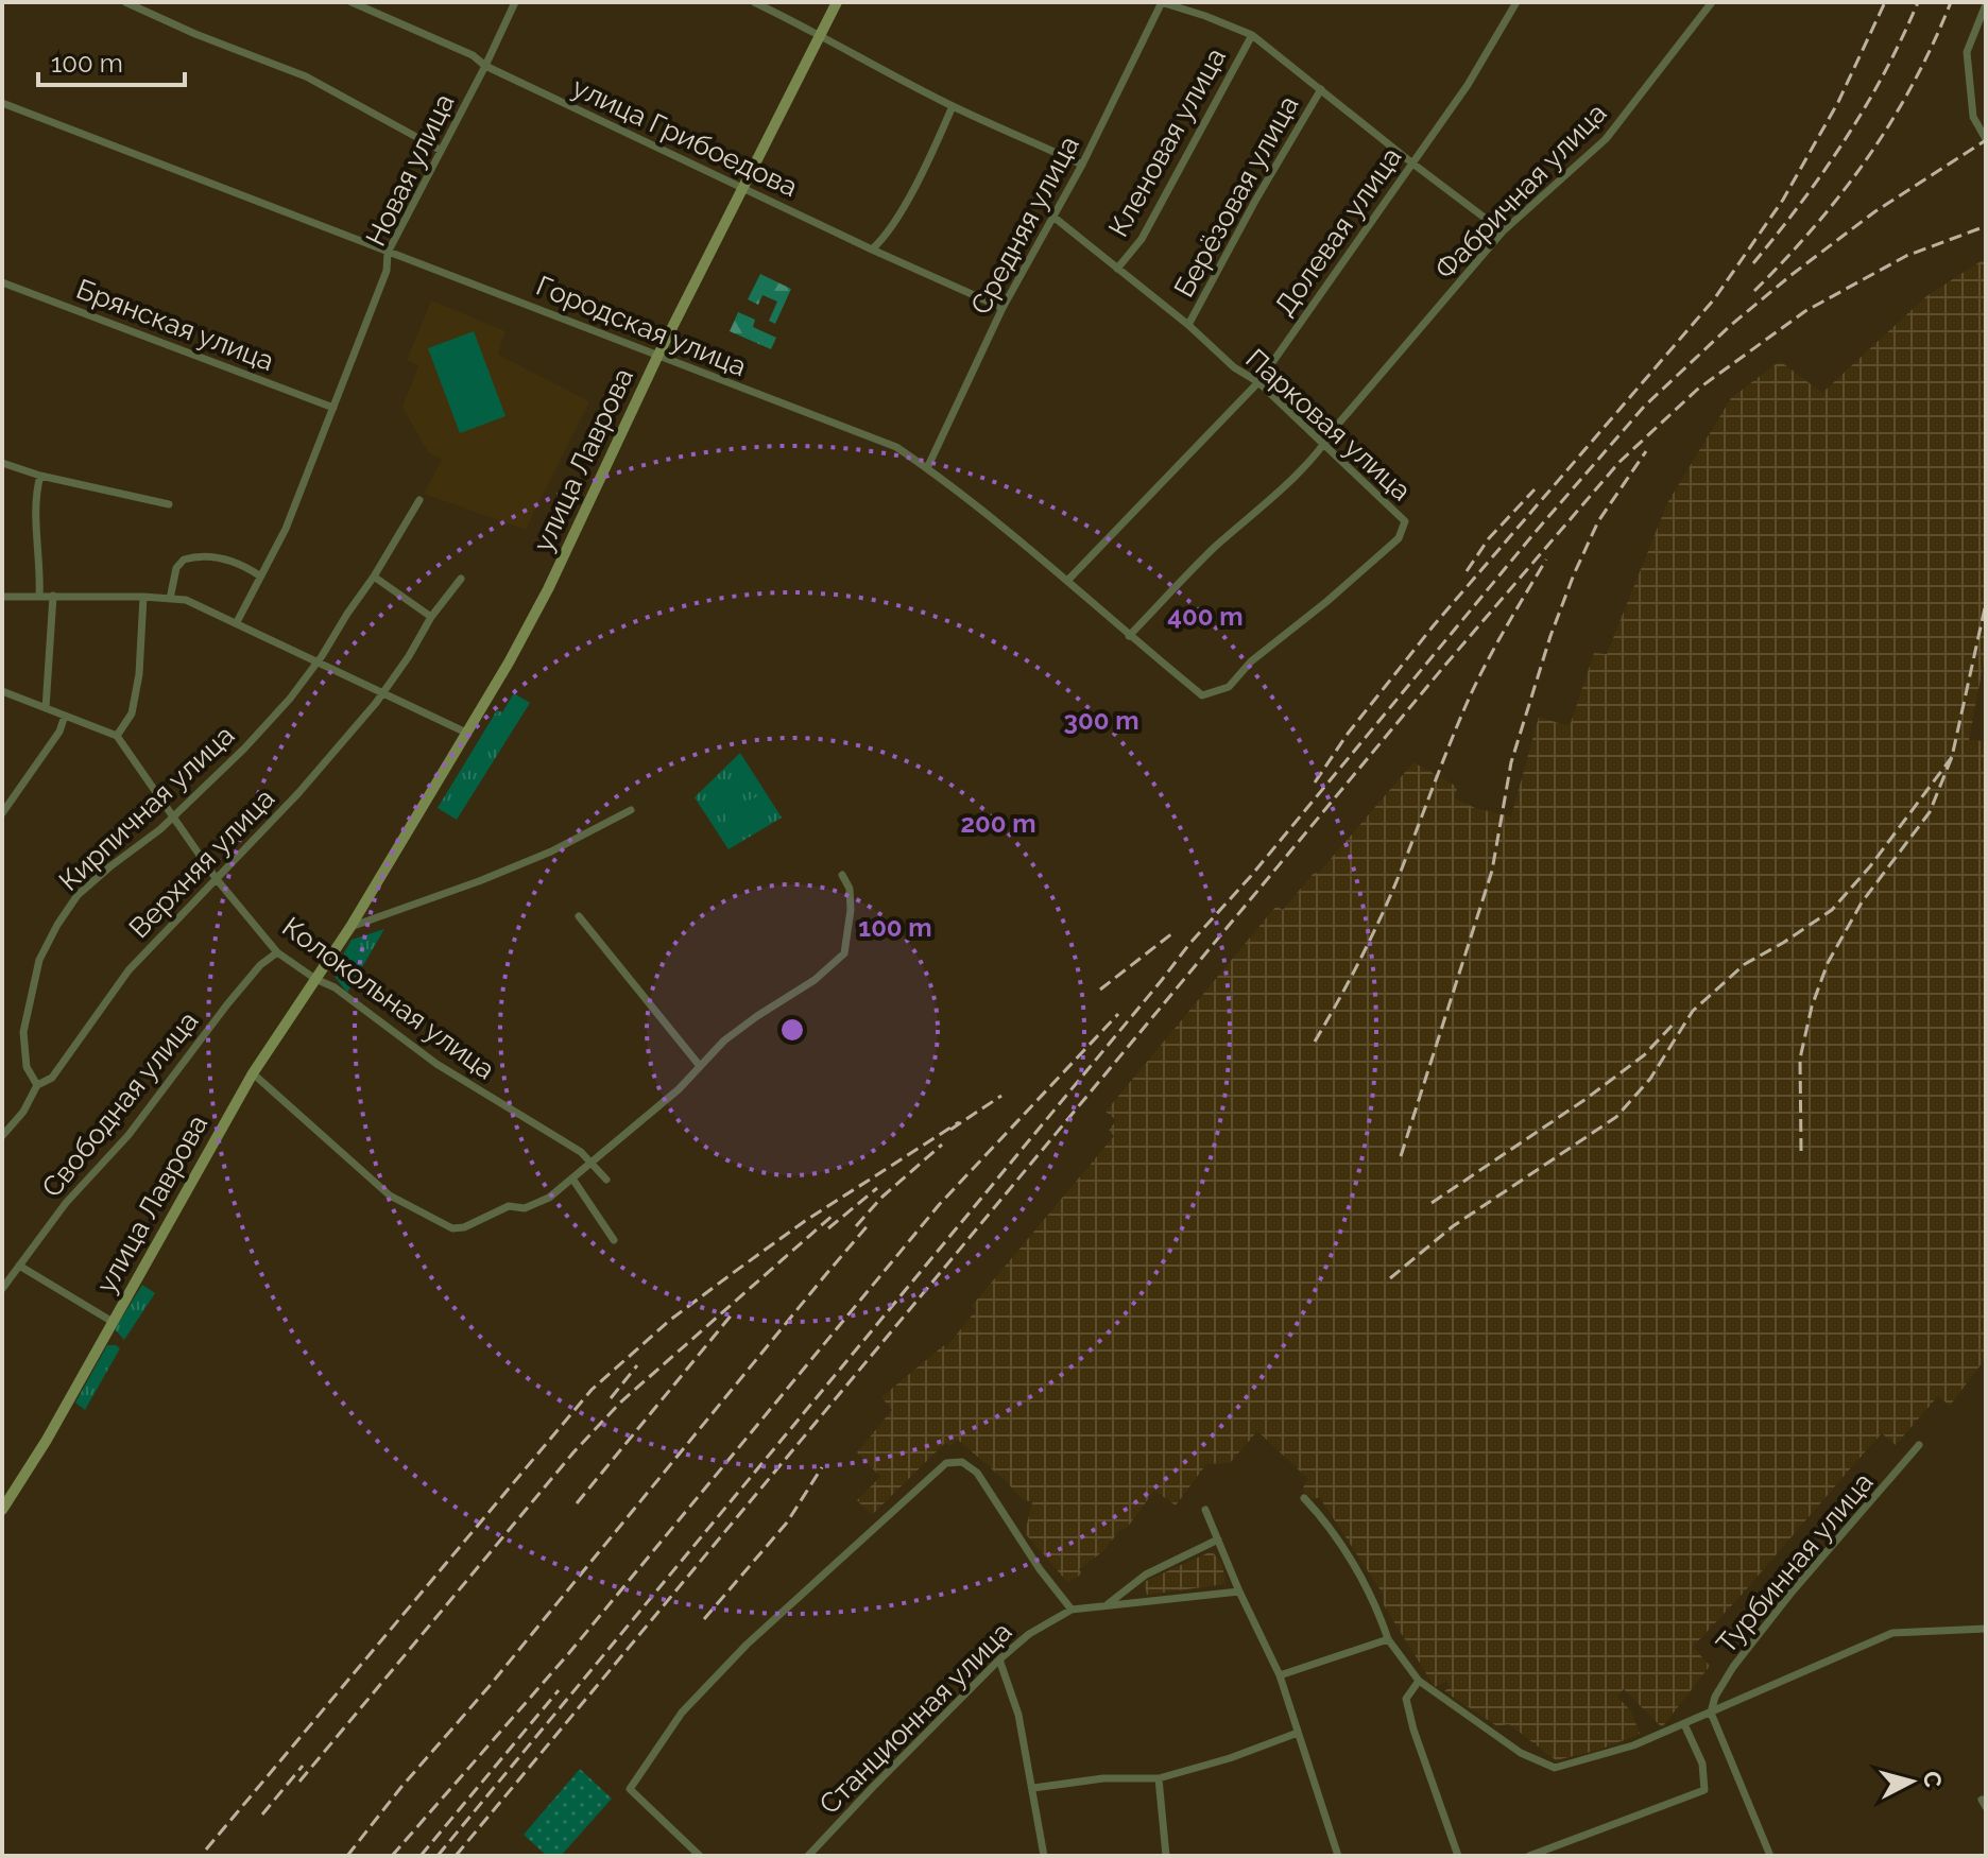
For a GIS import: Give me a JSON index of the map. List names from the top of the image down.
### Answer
{
  "streets": {
    "main road": ["улица Лаврова"],
    "street": [
      "улица Грибоедова",
      "Кленовая улица",
      "Новая улица",
      "Фабричная улица",
      "Берёзовая улица",
      "Средняя улица",
      "Долевая улица",
      "Брянская улица",
      "Городская улица",
      "Парковая улица",
      "Кирпичная улица",
      "Верхняя улица",
      "Колокольная улица",
      "Свободная улица",
      "Турбинная улица",
      "Станционная улица"
    ]
  },
  "crossings": [
    ["улица Грибоедова", "Новая улица"],
    ["улица Грибоедова", "Средняя улица"],
    ["улица Грибоедова", "улица Лаврова"],
    ["Кленовая улица", "Парковая улица"],
    ["Новая улица", "Брянская улица"],
    ["Новая улица", "Городская улица"],
    ["Фабричная улица", "Городская улица"],
    ["Фабричная улица", "Парковая улица"],
    ["Берёзовая улица", "Парковая улица"],
    ["Средняя улица", "Городская улица"],
    ["Средняя улица", "Парковая улица"],
    ["Долевая улица", "Городская улица"],
    ["Долевая улица", "Парковая улица"],
    ["Городская улица", "Парковая улица"],
    ["Городская улица", "улица Лаврова"],
    ["улица Лаврова", "Колокольная улица"],
    ["Кирпичная улица", "Верхняя улица"],
    ["Кирпичная улица", "Колокольная улица"],
    ["Верхняя улица", "Колокольная улица"],
    ["Колокольная улица", "Свободная улица"]
  ],
  "scale_bar": "100 m",
  "north": "right",
  "rings": [
    "400 m",
    "300 m",
    "200 m",
    "100 m"
  ]
}
